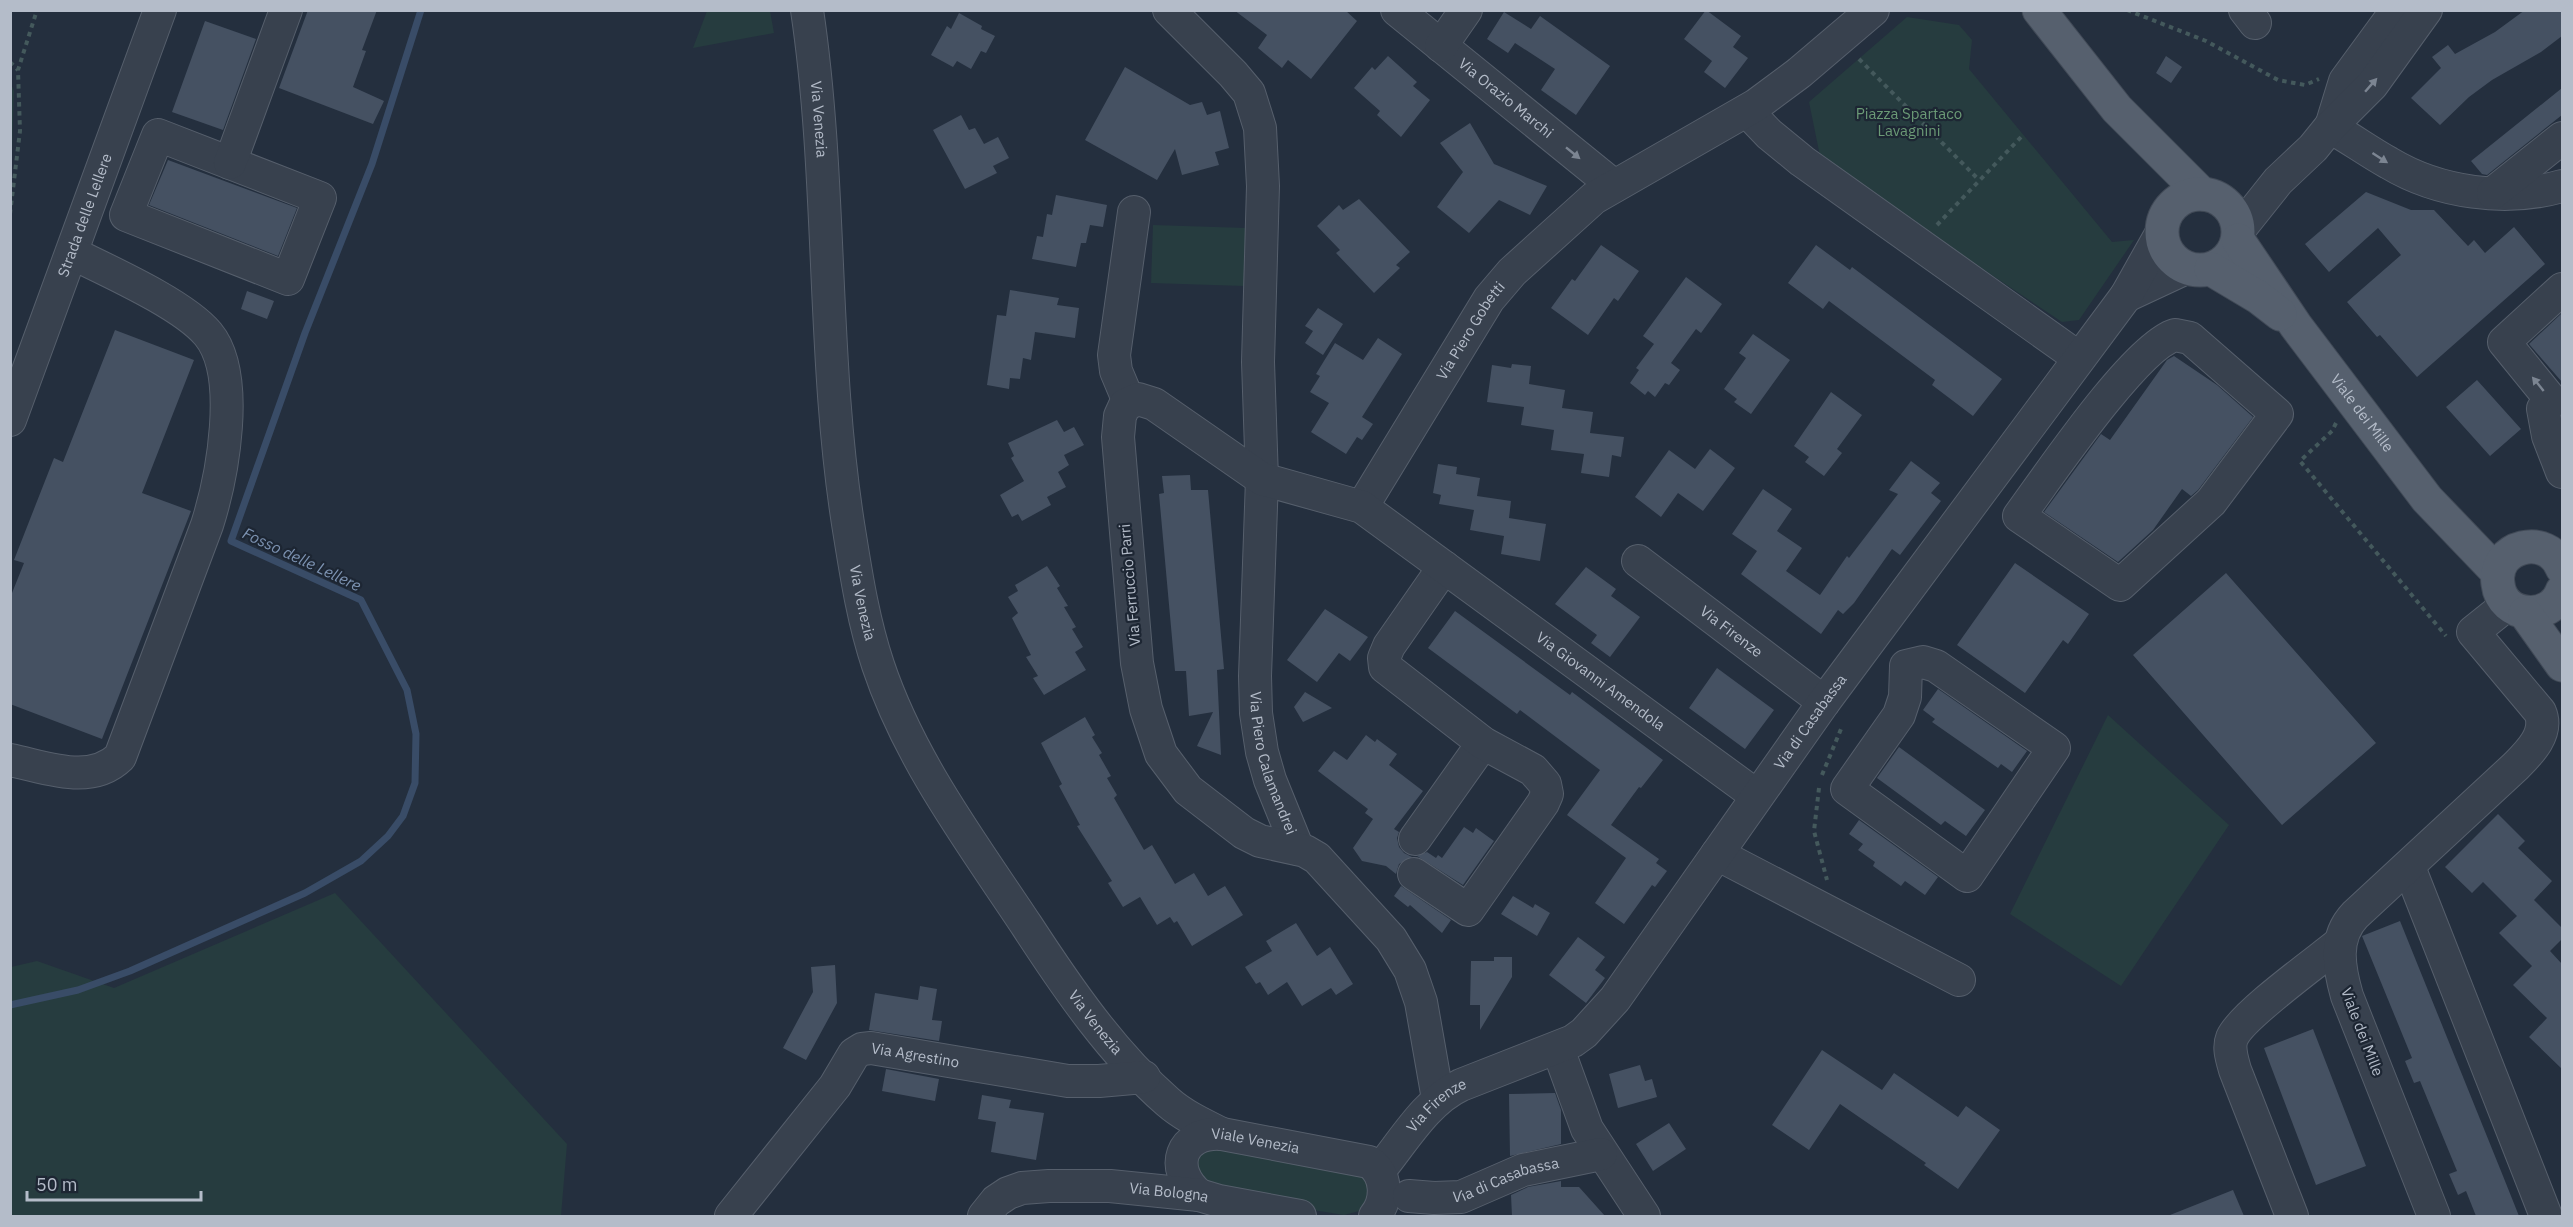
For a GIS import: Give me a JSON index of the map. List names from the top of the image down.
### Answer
{
  "streets": {
    "main road": ["Viale dei Mille"],
    "street": [
      "Via Orazio Marchi",
      "Via Venezia",
      "Strada delle Lellere",
      "Via Piero Gobetti",
      "Via Ferruccio Parri",
      "Via Firenze",
      "Via Giovanni Amendola",
      "Via di Casabassa",
      "Via Piero Calamandrei",
      "Via Agrestino",
      "Viale Venezia",
      "Via Bologna"
    ]
  },
  "crossings": [
    ["Via Orazio Marchi", "Via Piero Gobetti"],
    ["Via Venezia", "Via Agrestino"],
    ["Via Venezia", "Viale Venezia"],
    ["Via Venezia", "Via Bologna"],
    ["Via Piero Gobetti", "Via Giovanni Amendola"],
    ["Viale dei Mille", "Via di Casabassa"],
    ["Via Ferruccio Parri", "Via Piero Calamandrei"],
    ["Via Firenze", "Via di Casabassa"],
    ["Via Firenze", "Via Piero Calamandrei"],
    ["Via Firenze", "Viale Venezia"],
    ["Via Giovanni Amendola", "Via di Casabassa"],
    ["Via di Casabassa", "Viale Venezia"],
    ["Viale Venezia", "Via Bologna"]
  ],
  "one_way": ["Via Orazio Marchi"],
  "water": ["Fosso delle Lellere"],
  "parks": ["Piazza Spartaco Lavagnini"],
  "scale_bar": "50 m"
}
